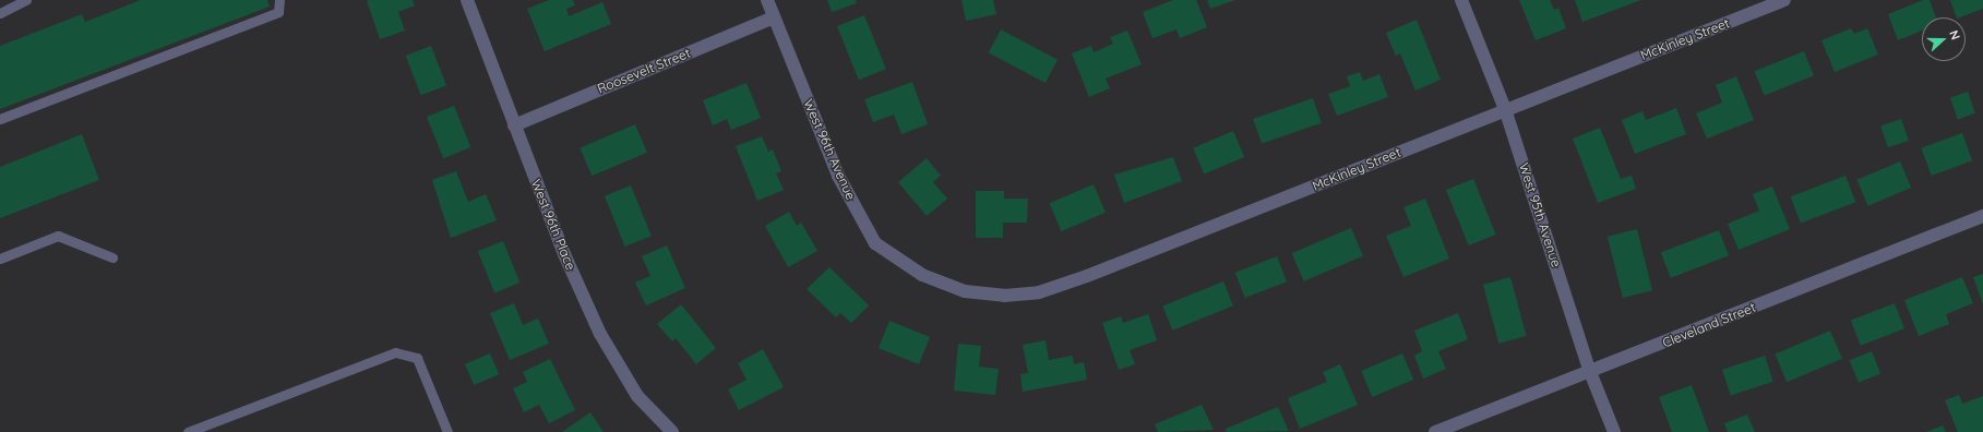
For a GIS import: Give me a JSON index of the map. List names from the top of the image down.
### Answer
{
  "streets": {
    "street": [
      "McKinley Street",
      "Roosevelt Street",
      "West 96th Avenue",
      "West 95th Avenue",
      "West 96th Place",
      "Cleveland Street"
    ]
  },
  "crossings": [
    ["McKinley Street", "West 96th Avenue"],
    ["McKinley Street", "West 95th Avenue"],
    ["Roosevelt Street", "West 96th Avenue"],
    ["Roosevelt Street", "West 96th Place"],
    ["West 95th Avenue", "Cleveland Street"]
  ],
  "north": "right"
}
